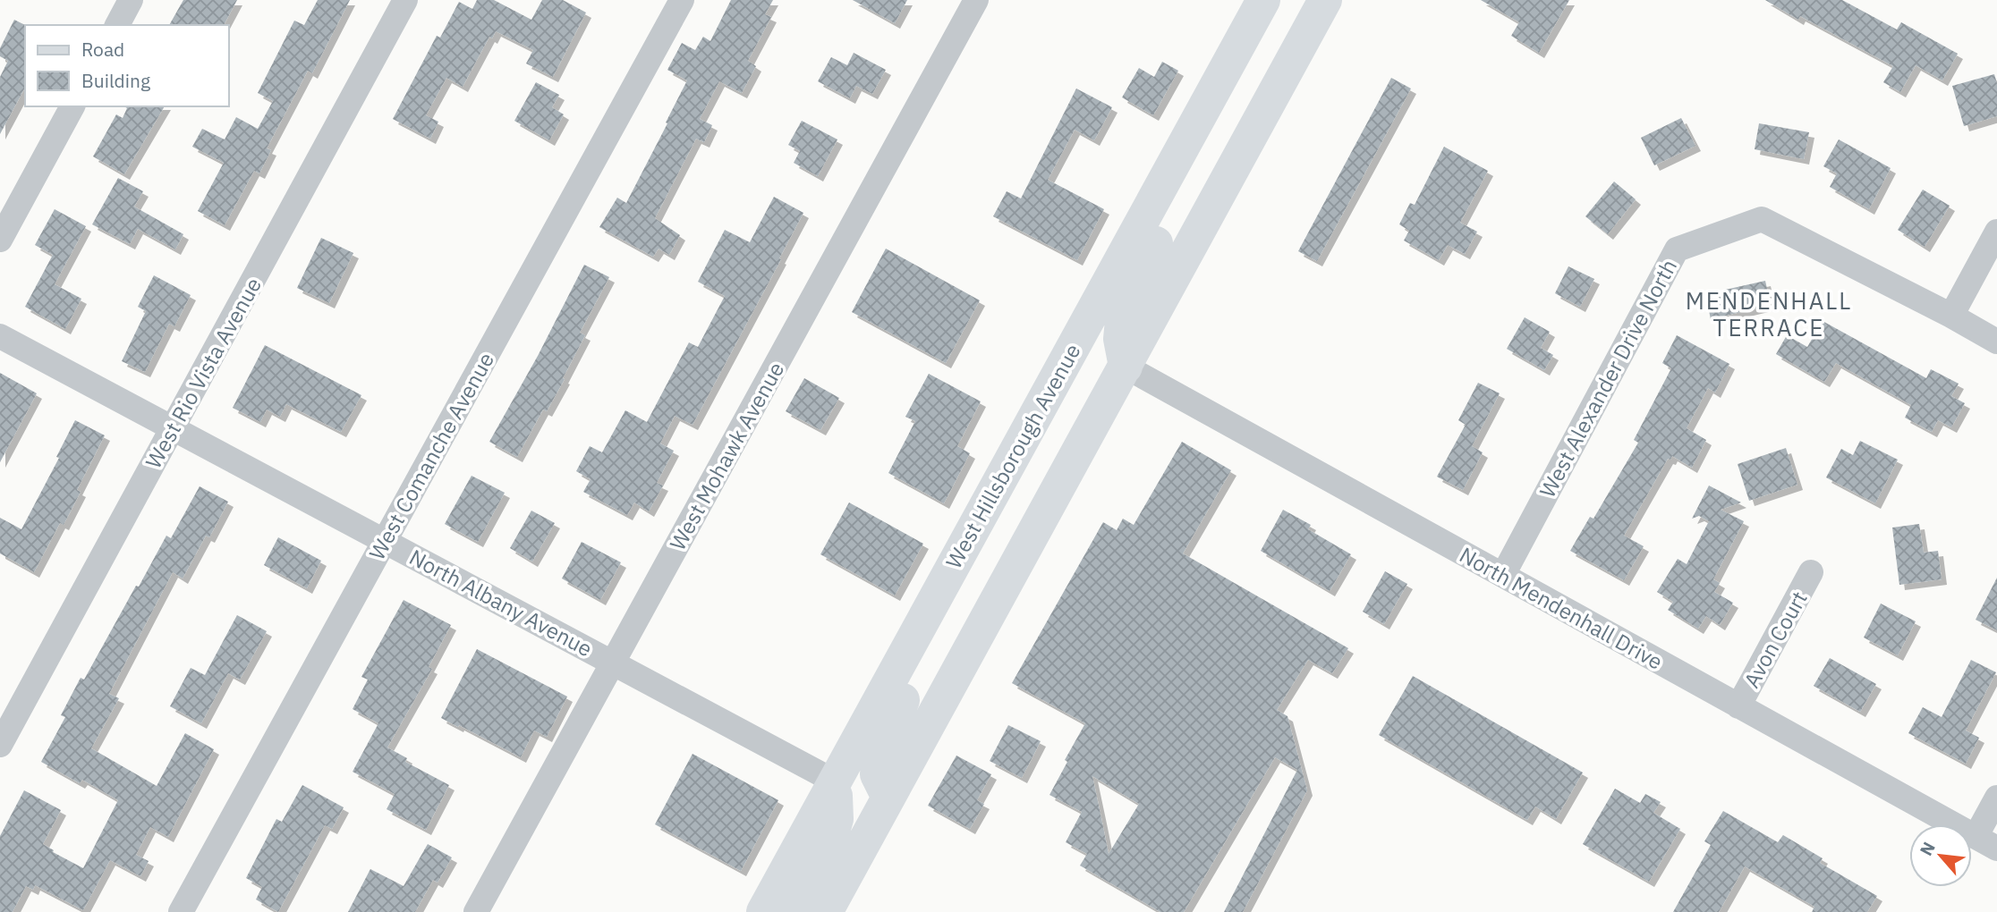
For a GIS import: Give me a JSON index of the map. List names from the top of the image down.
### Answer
{
  "streets": {
    "main road": ["West Hillsborough Avenue"],
    "street": [
      "West Rio Vista Avenue",
      "West Alexander Drive North",
      "West Comanche Avenue",
      "West Mohawk Avenue",
      "North Albany Avenue",
      "North Mendenhall Drive",
      "Avon Court"
    ]
  },
  "crossings": [
    ["West Rio Vista Avenue", "North Albany Avenue"],
    ["West Alexander Drive North", "North Mendenhall Drive"],
    ["West Comanche Avenue", "North Albany Avenue"],
    ["West Mohawk Avenue", "North Albany Avenue"],
    ["West Hillsborough Avenue", "North Albany Avenue"],
    ["North Mendenhall Drive", "Avon Court"]
  ],
  "districts": ["MENDENHALL TERRACE"],
  "legend": ["Road", "Building"],
  "north": "top left"
}
